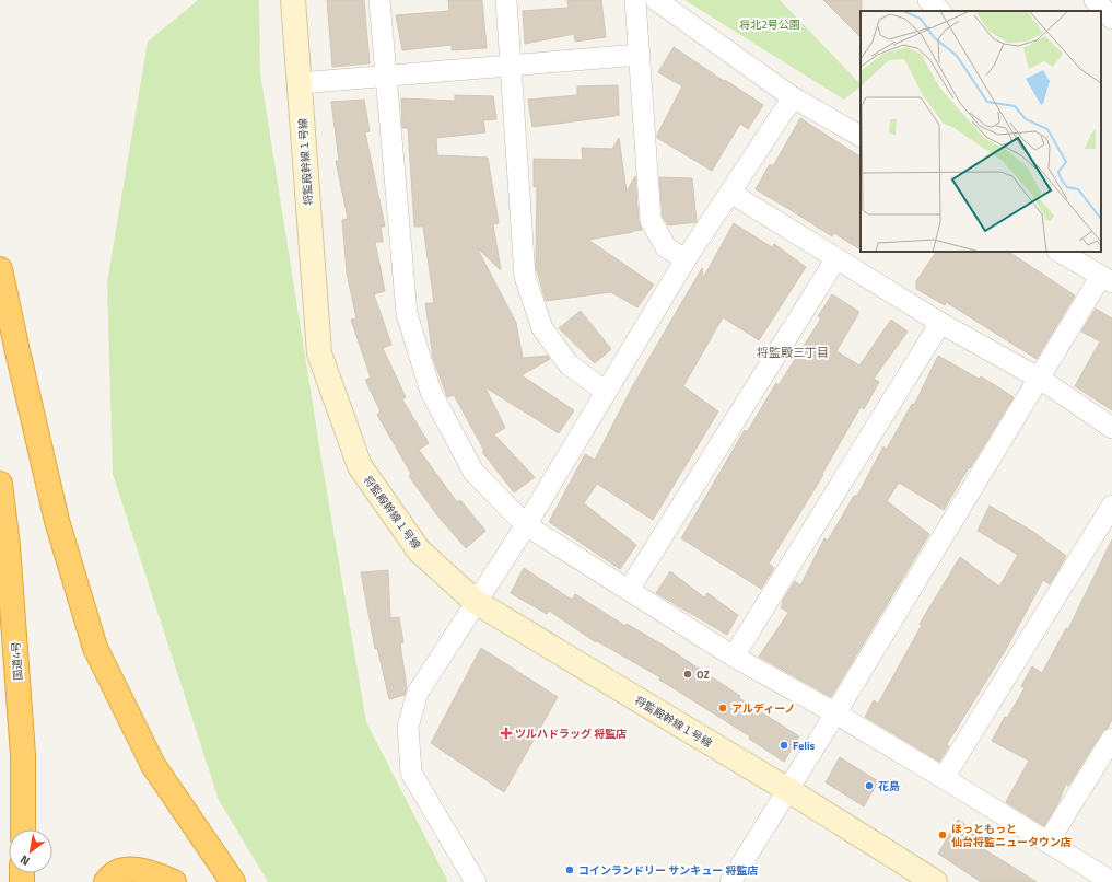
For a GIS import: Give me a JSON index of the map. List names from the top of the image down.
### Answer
{
  "streets": {
    "highway": ["国道4号"],
    "street": ["将監殿幹線１号線"]
  },
  "districts": ["将監殿三丁目"],
  "parks": ["将北2号公園"],
  "places": {
    "other": [
      "OZ",
      "アルディーノ",
      "Felis",
      "花島",
      "ほっともっと 仙台将監ニュータウン店",
      "コインランドリー サンキュー 将監店"
    ],
    "health": ["ツルハドラッグ 将監店"]
  },
  "north": "bottom left"
}
